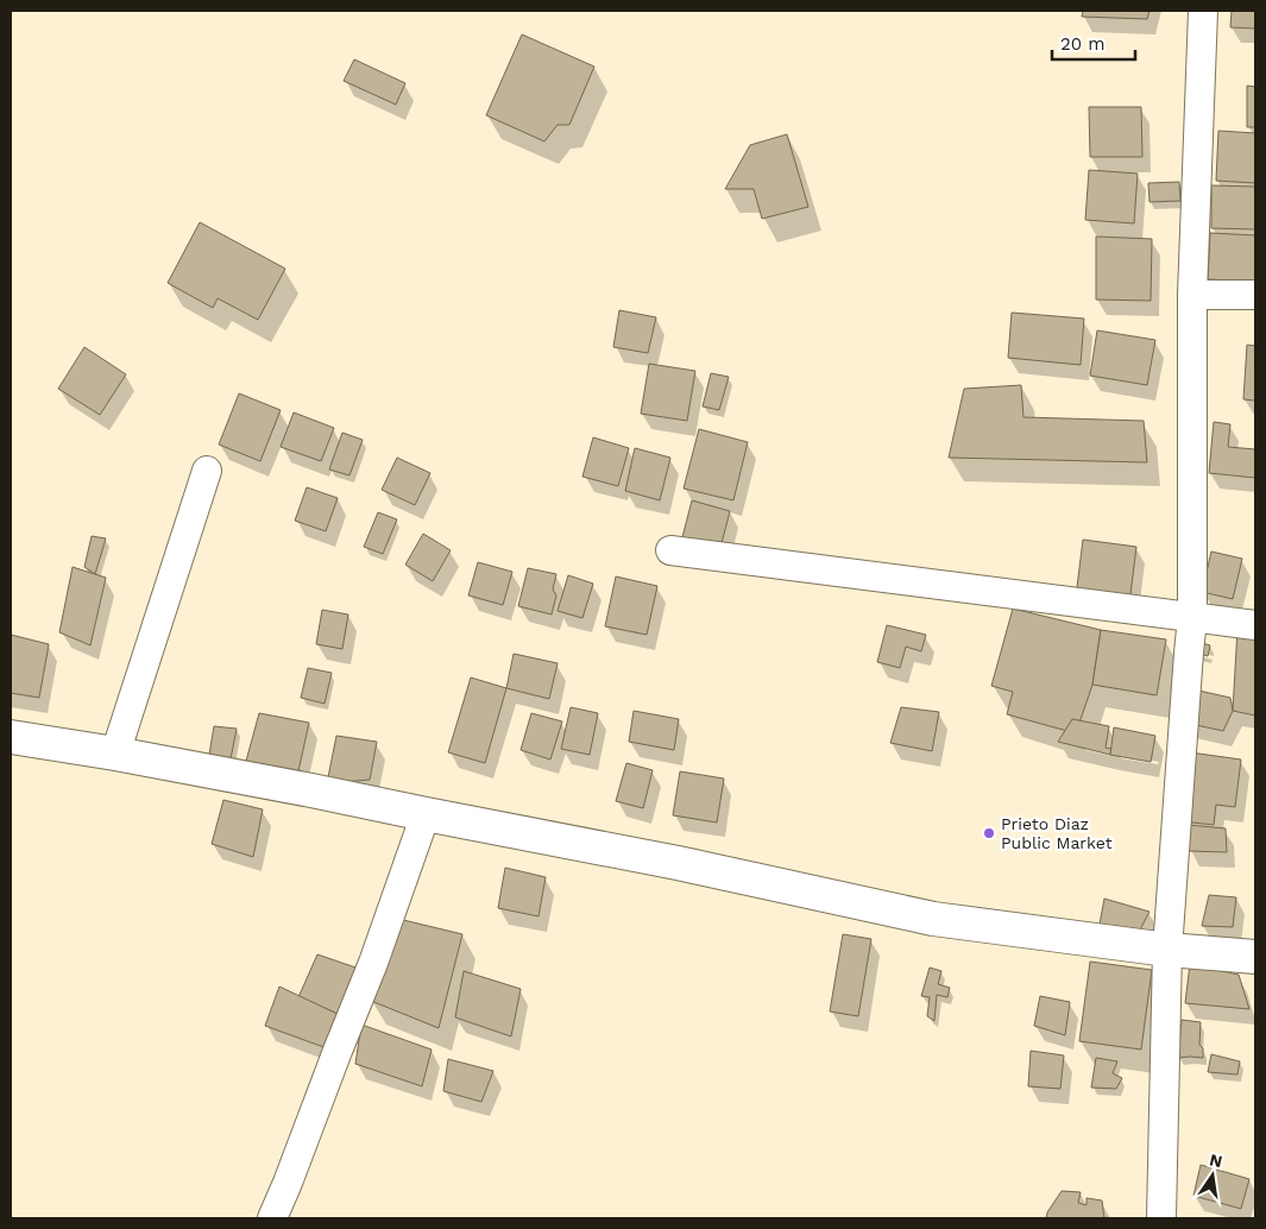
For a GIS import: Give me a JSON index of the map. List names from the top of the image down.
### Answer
{
  "places": ["Prieto Diaz Public Market"],
  "scale_bar": "20 m",
  "north": "top"
}
